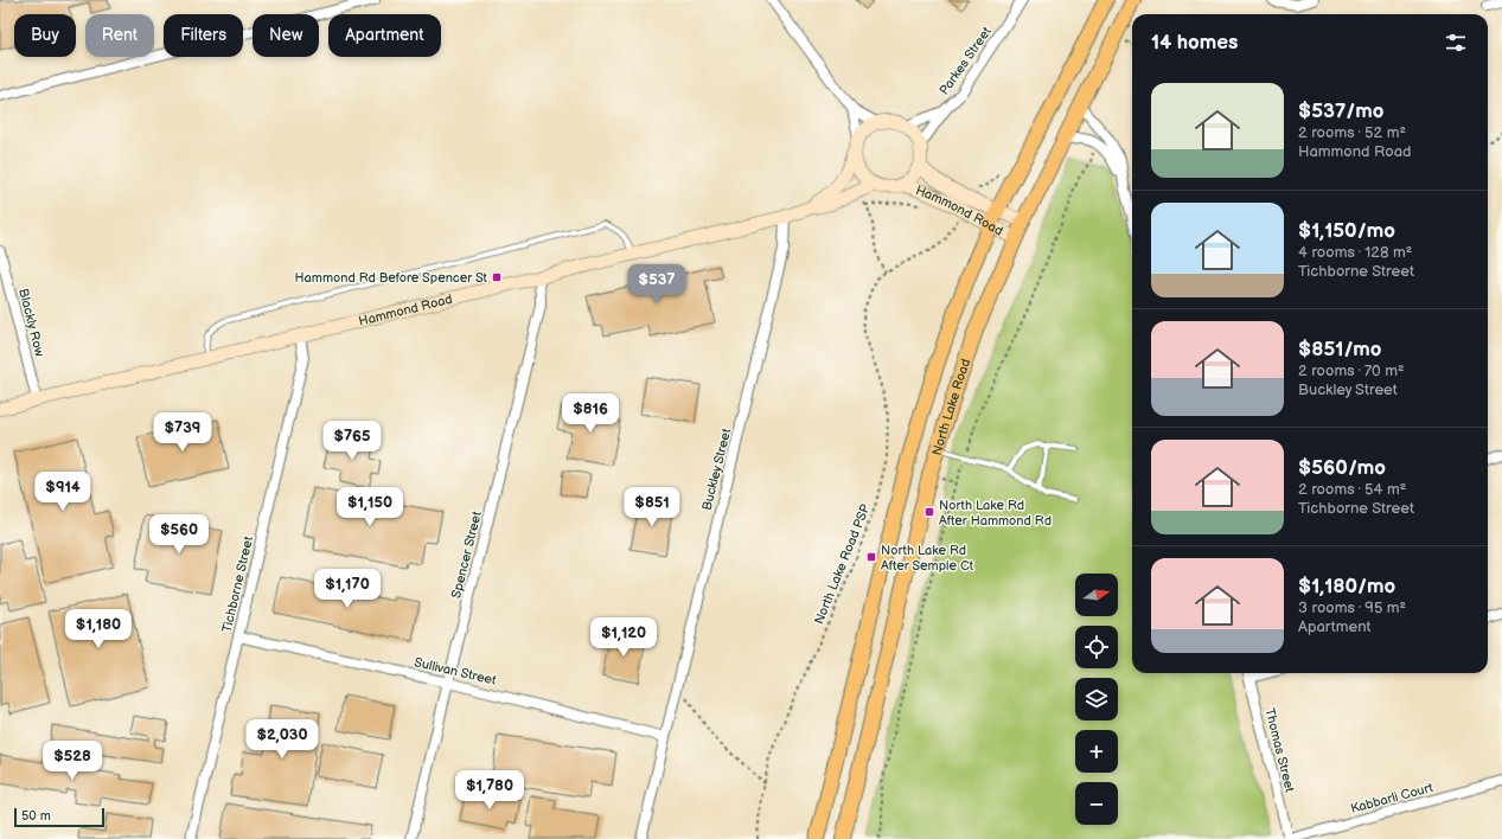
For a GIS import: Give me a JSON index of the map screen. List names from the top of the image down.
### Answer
{
  "streets": {
    "main road": ["Hammond Road", "North Lake Road"],
    "street": [
      "Parkes Street",
      "Blackly Row",
      "Buckley Street",
      "Spencer Street",
      "Tichborne Street",
      "Sullivan Street",
      "Thomas Street",
      "Kabbarli Court"
    ],
    "path": ["North Lake Road PSP"]
  },
  "crossings": [
    ["Parkes Street", "Hammond Road"],
    ["Hammond Road", "Blackly Row"],
    ["Hammond Road", "North Lake Road"],
    ["Hammond Road", "Buckley Street"],
    ["Hammond Road", "Spencer Street"],
    ["Hammond Road", "Tichborne Street"],
    ["Buckley Street", "Sullivan Street"],
    ["Spencer Street", "Sullivan Street"],
    ["Tichborne Street", "Sullivan Street"],
    ["Thomas Street", "Kabbarli Court"]
  ],
  "places": {
    "transit": ["Hammond Rd Before Spencer St", "North Lake Rd After Hammond Rd", "North Lake Rd After Semple Ct"]
  },
  "scale_bar": "50 m",
  "north": "right",
  "page": {
    "chip": [
      "Buy",
      "Rent",
      "Filters",
      "New",
      "Apartment"
    ],
    "heading": "14 homes",
    "list": [
      {
        "name": "$537/mo",
        "note": "2 rooms · 52 m² · Hammond Road"
      },
      {
        "name": "$1,150/mo",
        "note": "4 rooms · 128 m² · Tichborne Street"
      },
      {
        "name": "$851/mo",
        "note": "2 rooms · 70 m² · Buckley Street"
      },
      {
        "name": "$560/mo",
        "note": "2 rooms · 54 m² · Tichborne Street"
      },
      {
        "name": "$1,180/mo",
        "note": "3 rooms · 95 m² · Apartment"
      }
    ],
    "price": [
      "$537",
      "$816",
      "$739",
      "$765",
      "$914",
      "$1,150",
      "$851",
      "$560",
      "$1,170",
      "$1,180",
      "$1,120",
      "$2,030",
      "$528",
      "$1,780"
    ],
    "map_buttons": ["+", "−"],
    "scale": "50 m"
  }
}
